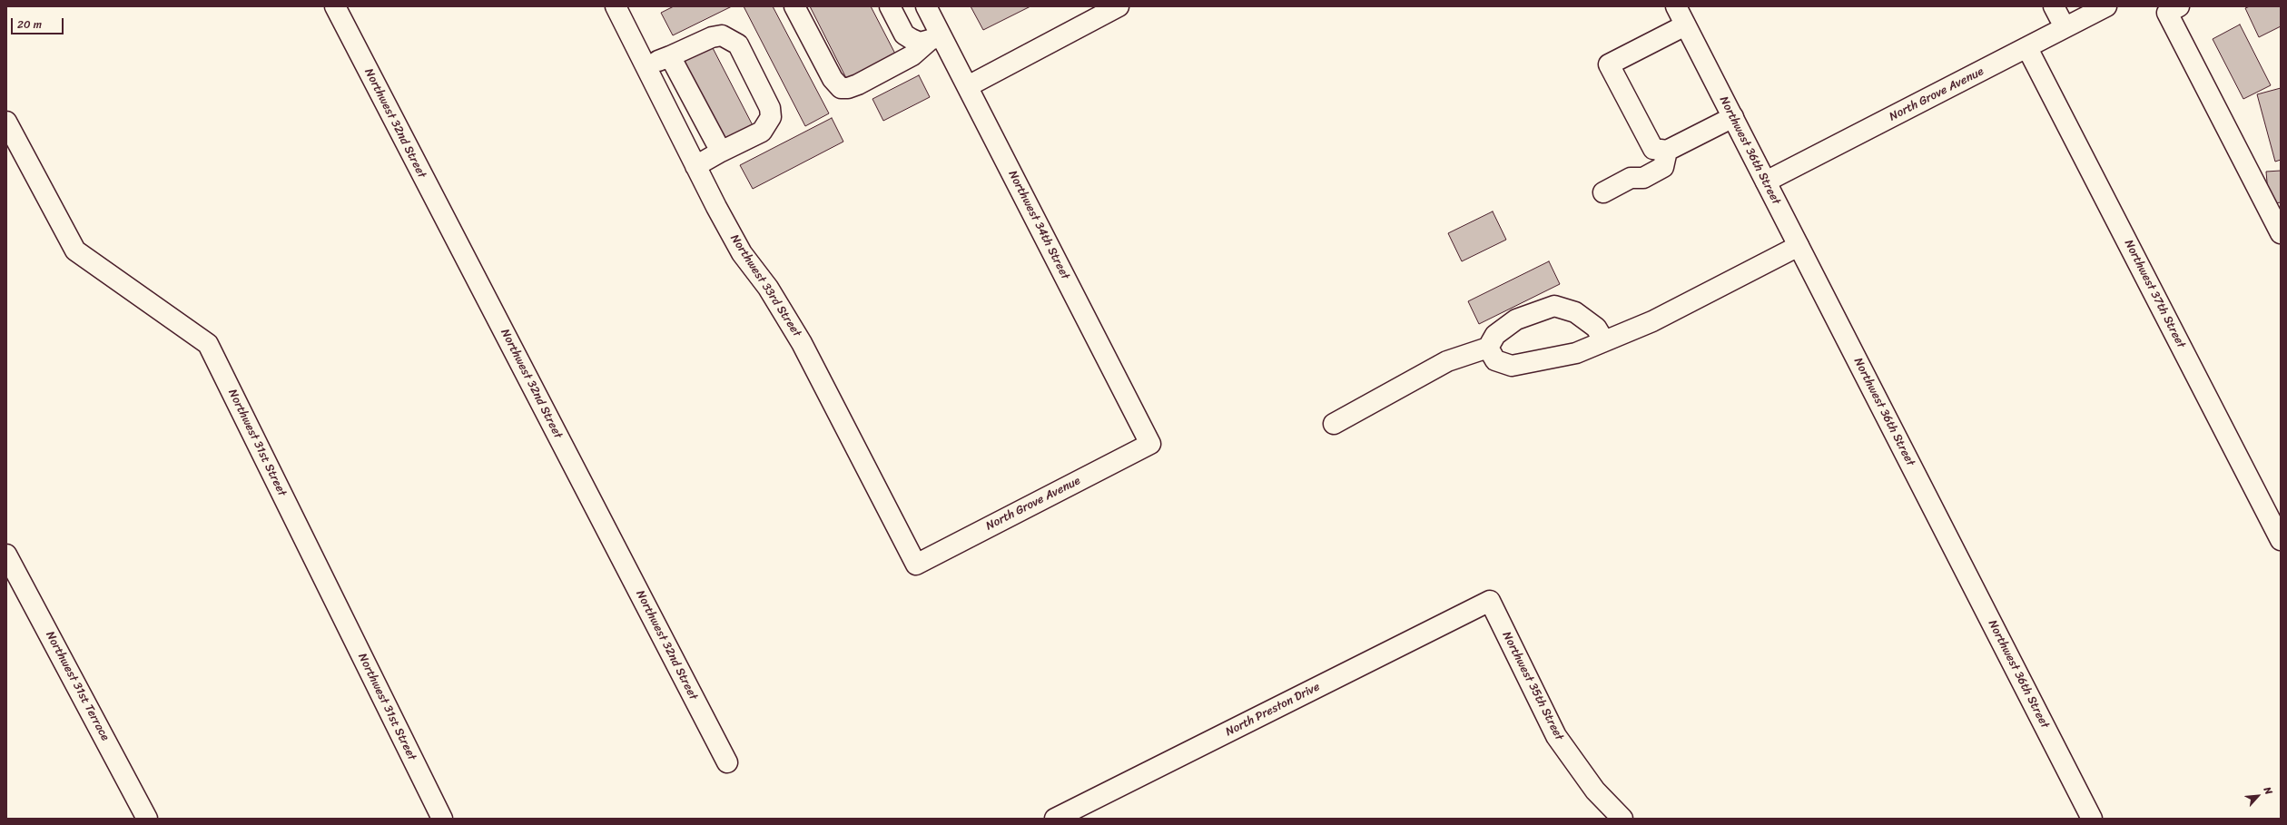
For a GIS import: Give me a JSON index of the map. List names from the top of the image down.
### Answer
{
  "streets": {
    "street": [
      "North Grove Avenue",
      "Northwest 32nd Street",
      "Northwest 36th Street",
      "Northwest 34th Street",
      "Northwest 33rd Street",
      "Northwest 37th Street",
      "Northwest 31st Street",
      "Northwest 31st Terrace",
      "Northwest 35th Street",
      "North Preston Drive"
    ]
  },
  "crossings": [
    ["North Grove Avenue", "Northwest 36th Street"],
    ["North Grove Avenue", "Northwest 34th Street"],
    ["North Grove Avenue", "Northwest 33rd Street"],
    ["North Grove Avenue", "Northwest 37th Street"],
    ["Northwest 35th Street", "North Preston Drive"]
  ],
  "scale_bar": "20 m",
  "north": "top right"
}
